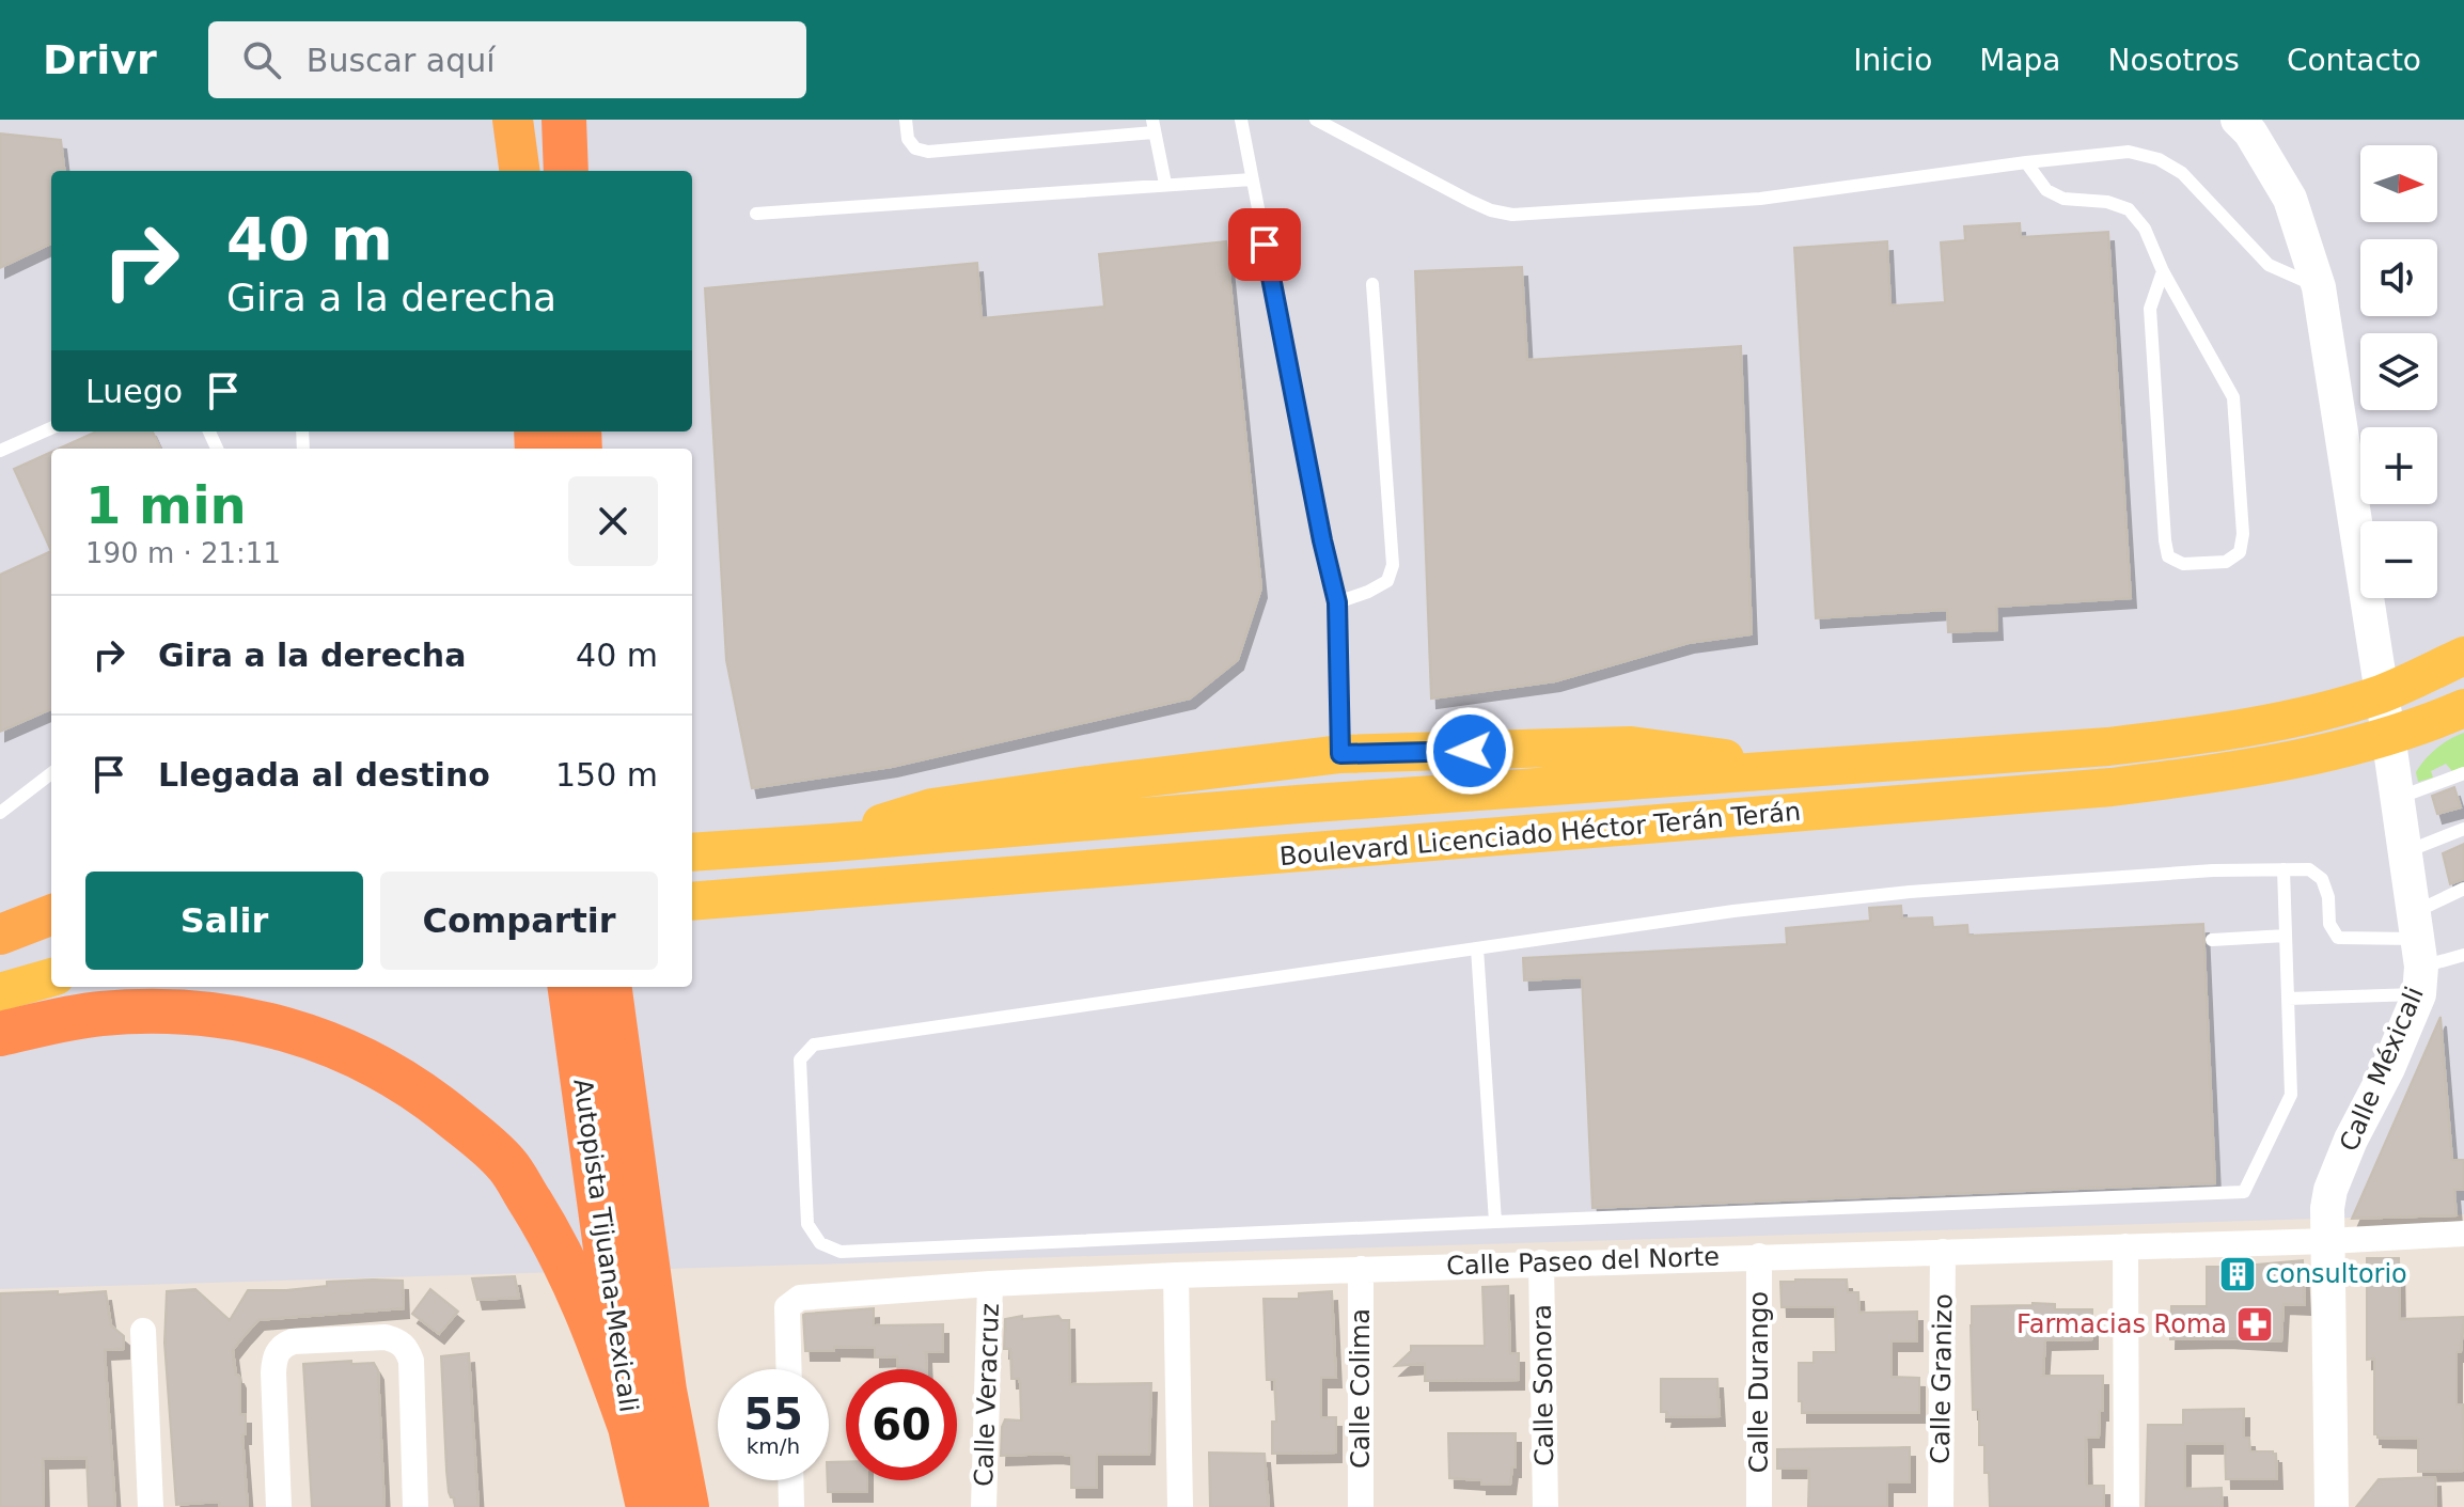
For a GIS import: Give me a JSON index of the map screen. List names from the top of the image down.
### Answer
{
  "streets": {
    "highway": ["Autopista Tijuana-Mexicali"],
    "main road": ["Boulevard Licenciado Héctor Terán Terán", "Calle Méxicali"],
    "street": [
      "Calle Paseo del Norte",
      "Calle Granizo",
      "Calle Durango",
      "Calle Sonora",
      "Calle Colima",
      "Calle Veracruz"
    ]
  },
  "crossings": [
    ["Calle Méxicali", "Calle Paseo del Norte"],
    ["Calle Paseo del Norte", "Calle Granizo"],
    ["Calle Paseo del Norte", "Calle Durango"],
    ["Calle Paseo del Norte", "Calle Sonora"],
    ["Calle Paseo del Norte", "Calle Colima"],
    ["Calle Paseo del Norte", "Calle Veracruz"]
  ],
  "places": {
    "building": ["consultorio"],
    "pharmacy": ["Farmacias Roma"]
  },
  "north": "right",
  "page": {
    "header": "Drivr",
    "search": "Buscar aquí",
    "nav": [
      "Inicio",
      "Mapa",
      "Nosotros",
      "Contacto"
    ],
    "map_buttons": ["+", "−"],
    "turn": ["40 m", "Gira a la derecha"],
    "then": "Luego",
    "heading": ["1 min", "190 m · 21:11"],
    "list": [
      {
        "name": "Gira a la derecha",
        "value": "40 m"
      },
      {
        "name": "Llegada al destino",
        "value": "150 m"
      }
    ],
    "buttons": ["Salir", "Compartir"],
    "speed": "55 km/h",
    "limit": "60"
  }
}
